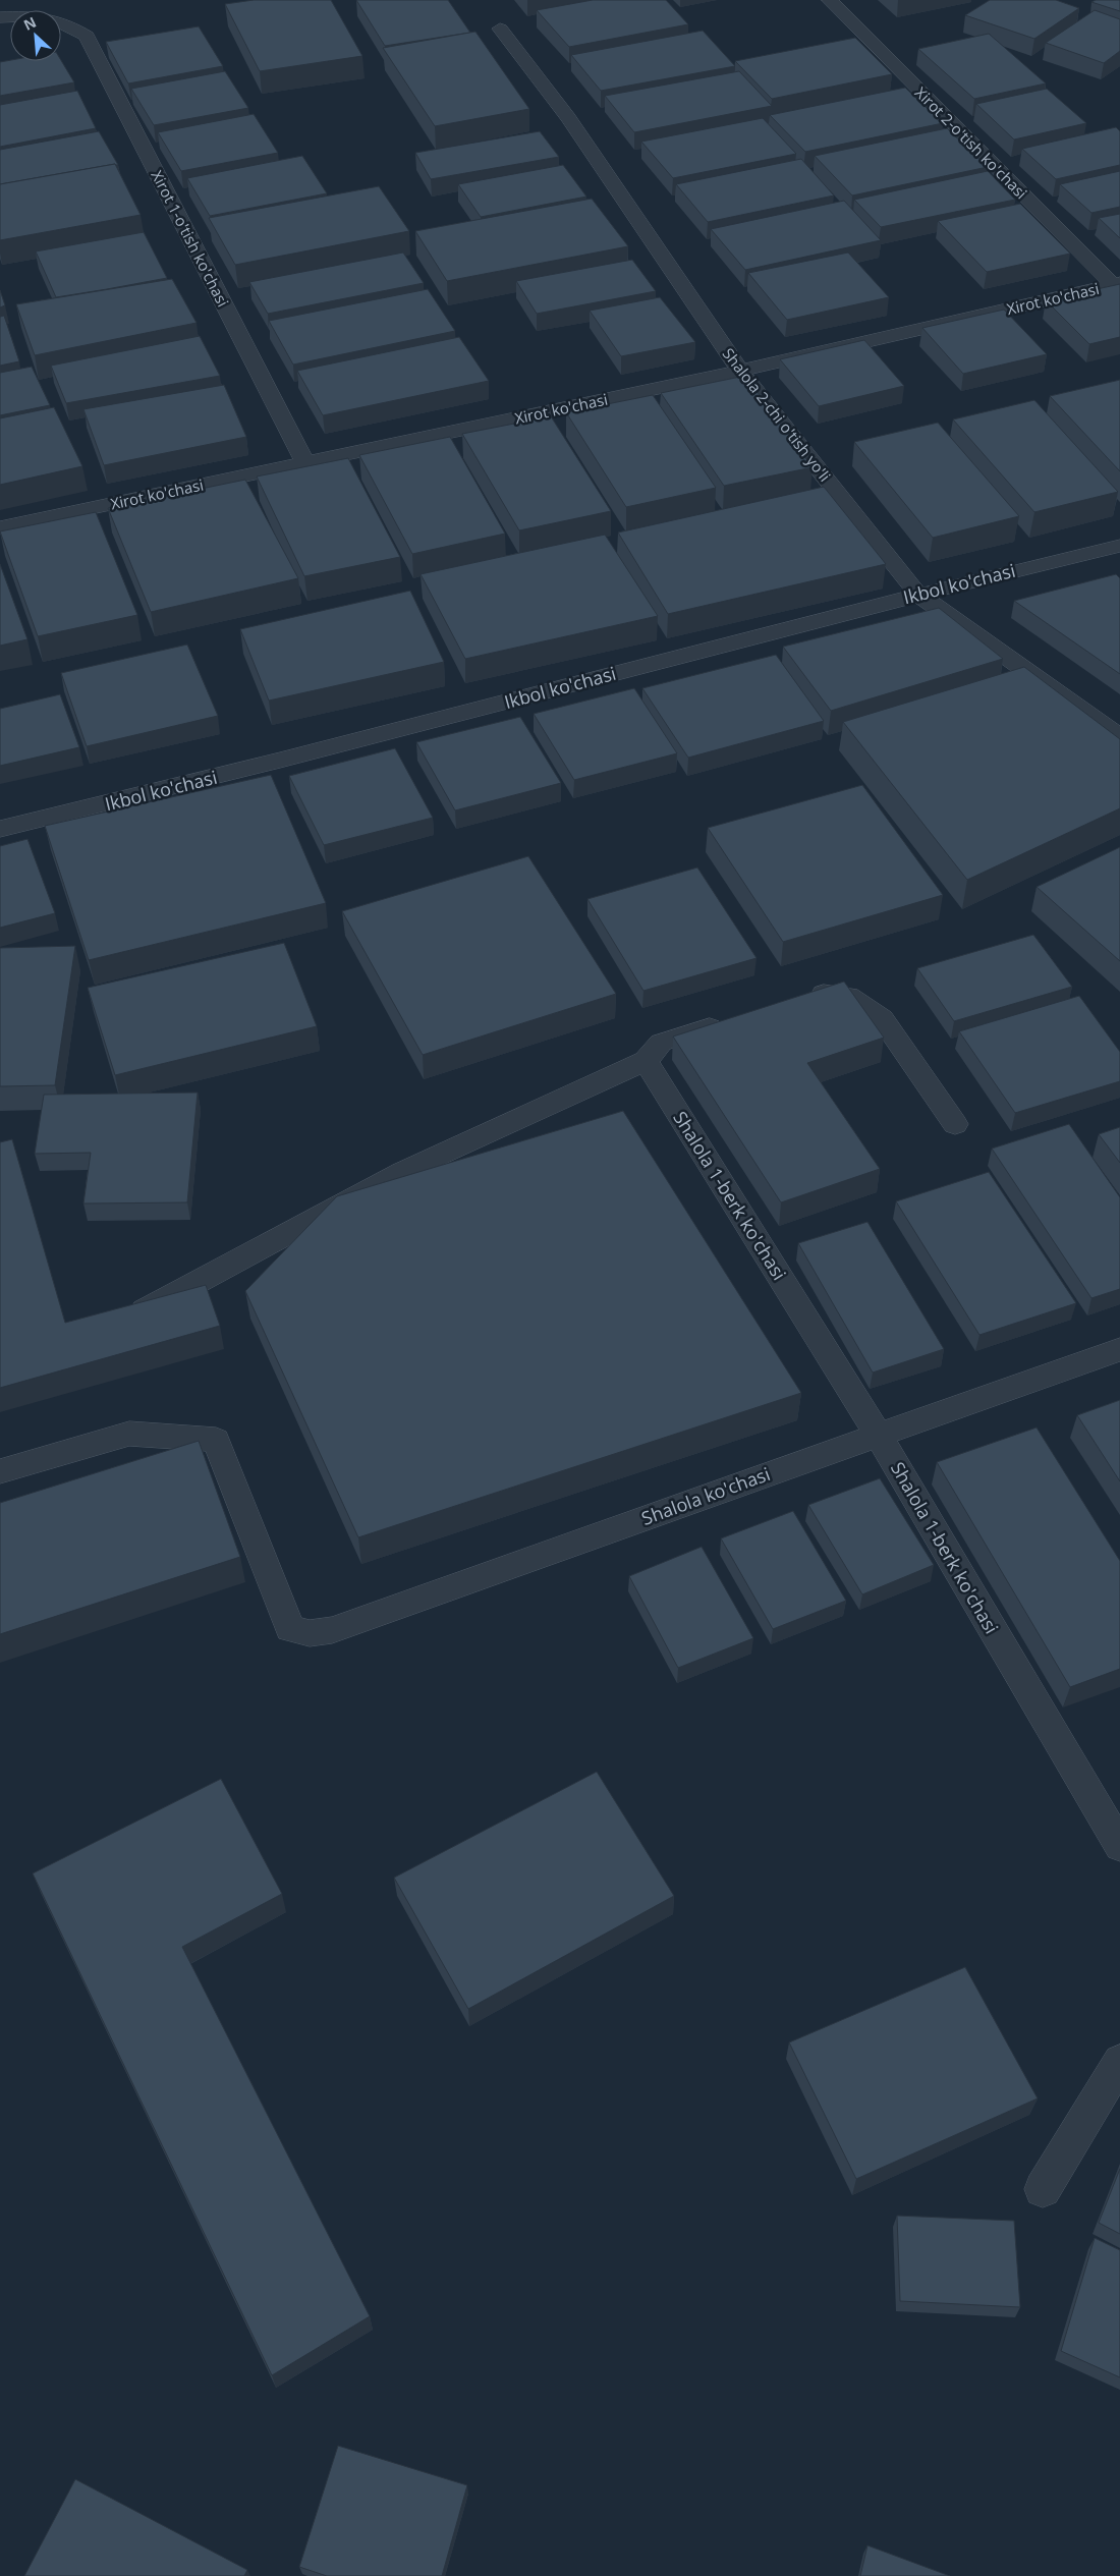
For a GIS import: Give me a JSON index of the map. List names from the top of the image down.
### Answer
{
  "streets": {
    "street": [
      "Xirot 2-o'tish ko'chasi",
      "Xirot 1-o'tish ko'chasi",
      "Xirot ko'chasi",
      "Shalola 2-chi o'tish yo'li",
      "Ikbol ko'chasi",
      "Shalola 1-berk ko'chasi",
      "Shalola ko'chasi"
    ]
  },
  "crossings": [
    ["Xirot 2-o'tish ko'chasi", "Xirot ko'chasi"],
    ["Xirot 1-o'tish ko'chasi", "Xirot ko'chasi"],
    ["Xirot ko'chasi", "Shalola 2-chi o'tish yo'li"],
    ["Shalola 2-chi o'tish yo'li", "Ikbol ko'chasi"],
    ["Shalola 1-berk ko'chasi", "Shalola ko'chasi"]
  ],
  "north": "top left"
}
